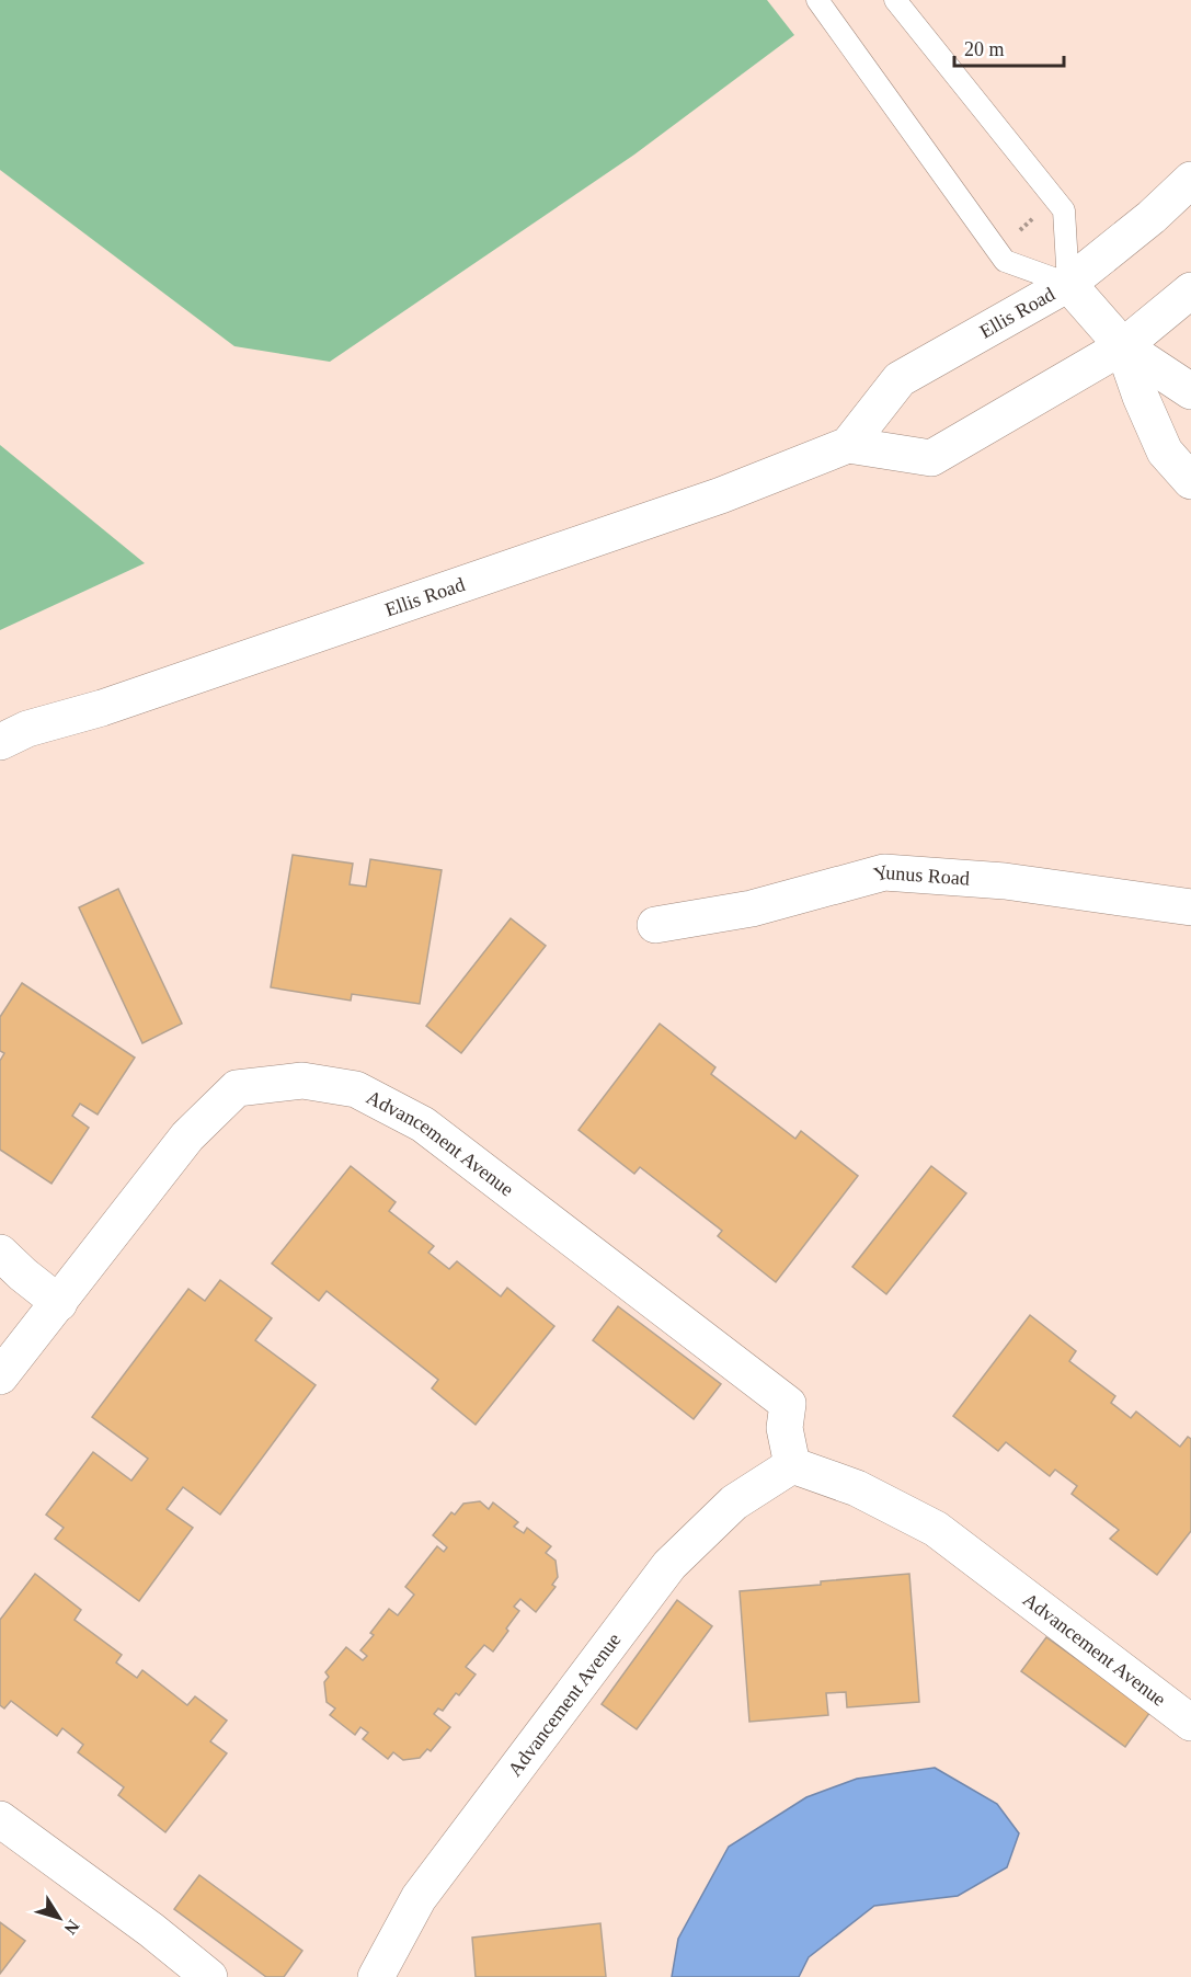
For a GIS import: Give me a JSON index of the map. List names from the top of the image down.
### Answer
{
  "streets": {
    "street": ["Ellis Road", "Yunus Road", "Advancement Avenue"]
  },
  "scale_bar": "20 m",
  "north": "bottom right"
}
